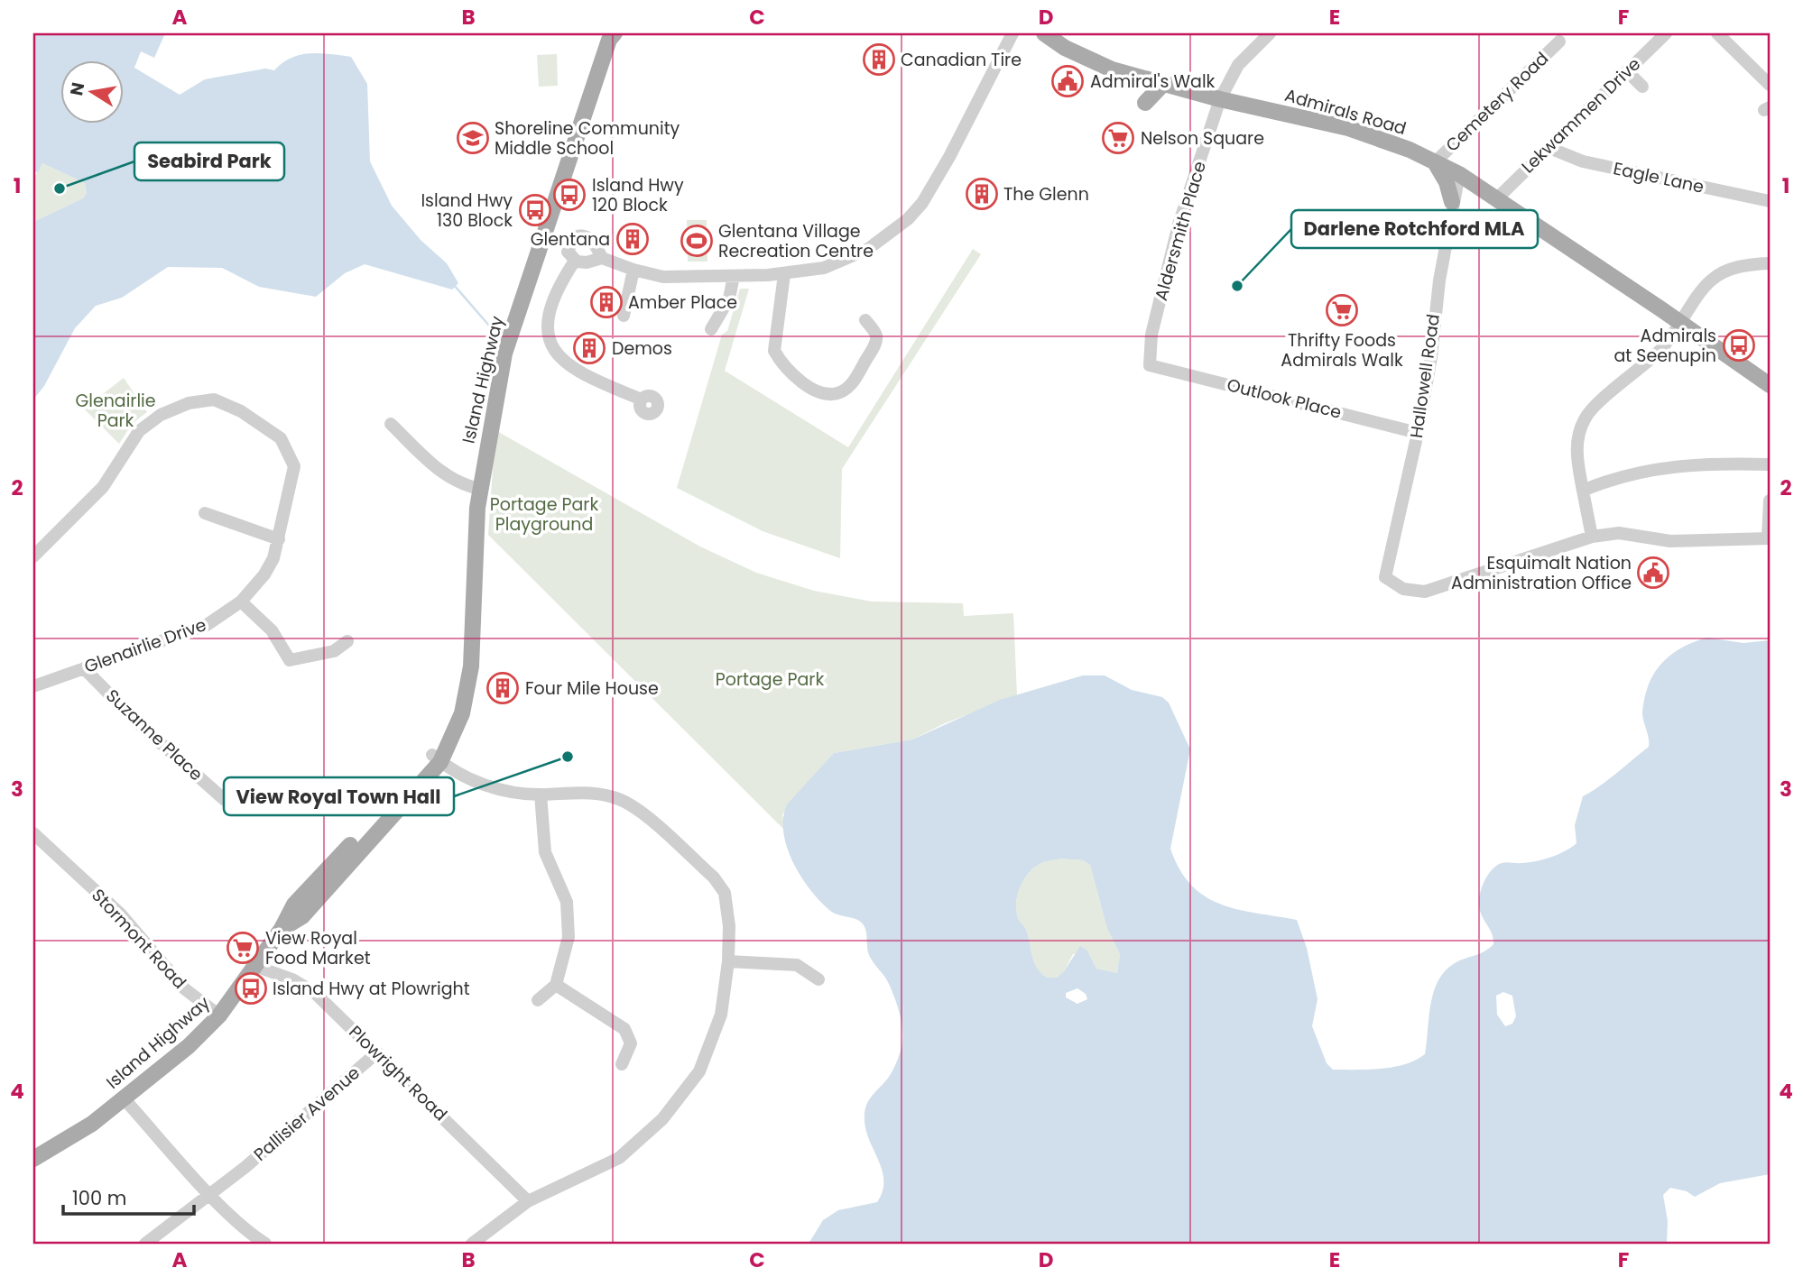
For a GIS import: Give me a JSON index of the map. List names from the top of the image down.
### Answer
{
  "streets": {
    "main road": ["Admirals Road", "Island Highway"],
    "street": [
      "Cemetery Road",
      "Lekwammen Drive",
      "Eagle Lane",
      "Aldersmith Place",
      "Hallowell Road",
      "Outlook Place",
      "Glenairlie Drive",
      "Suzanne Place",
      "Stormont Road",
      "Plowright Road",
      "Pallisier Avenue"
    ]
  },
  "crossings": [
    ["Cemetery Road", "Admirals Road"],
    ["Admirals Road", "Lekwammen Drive"],
    ["Admirals Road", "Aldersmith Place"],
    ["Admirals Road", "Hallowell Road"],
    ["Lekwammen Drive", "Eagle Lane"],
    ["Aldersmith Place", "Outlook Place"],
    ["Hallowell Road", "Outlook Place"],
    ["Island Highway", "Stormont Road"],
    ["Island Highway", "Plowright Road"],
    ["Glenairlie Drive", "Suzanne Place"],
    ["Plowright Road", "Pallisier Avenue"]
  ],
  "parks": ["Glenairlie Park", "Portage Park Playground", "Portage Park"],
  "places": {
    "building": [
      "Canadian Tire",
      "The Glenn",
      "Glentana",
      "Amber Place",
      "Demos",
      "Four Mile House"
    ],
    "public building": ["Admiral's Walk", "Esquimalt Nation Administration Office"],
    "school or university": ["Shoreline Community Middle School"],
    "supermarket": ["Nelson Square", "Thrifty Foods Admirals Walk", "View Royal Food Market"],
    "other": ["Seabird Park", "Darlene Rotchford MLA", "View Royal Town Hall"],
    "bus stop": [
      "Island Hwy 120 Block",
      "Island Hwy 130 Block",
      "Admirals at Seenupin",
      "Island Hwy at Plowright"
    ],
    "sports": ["Glentana Village Recreation Centre"]
  },
  "scale_bar": "100 m",
  "north": "left",
  "grid": {
    "columns": [
      "A",
      "B",
      "C",
      "D",
      "E",
      "F"
    ],
    "rows": [
      "1",
      "2",
      "3",
      "4"
    ]
  }
}
